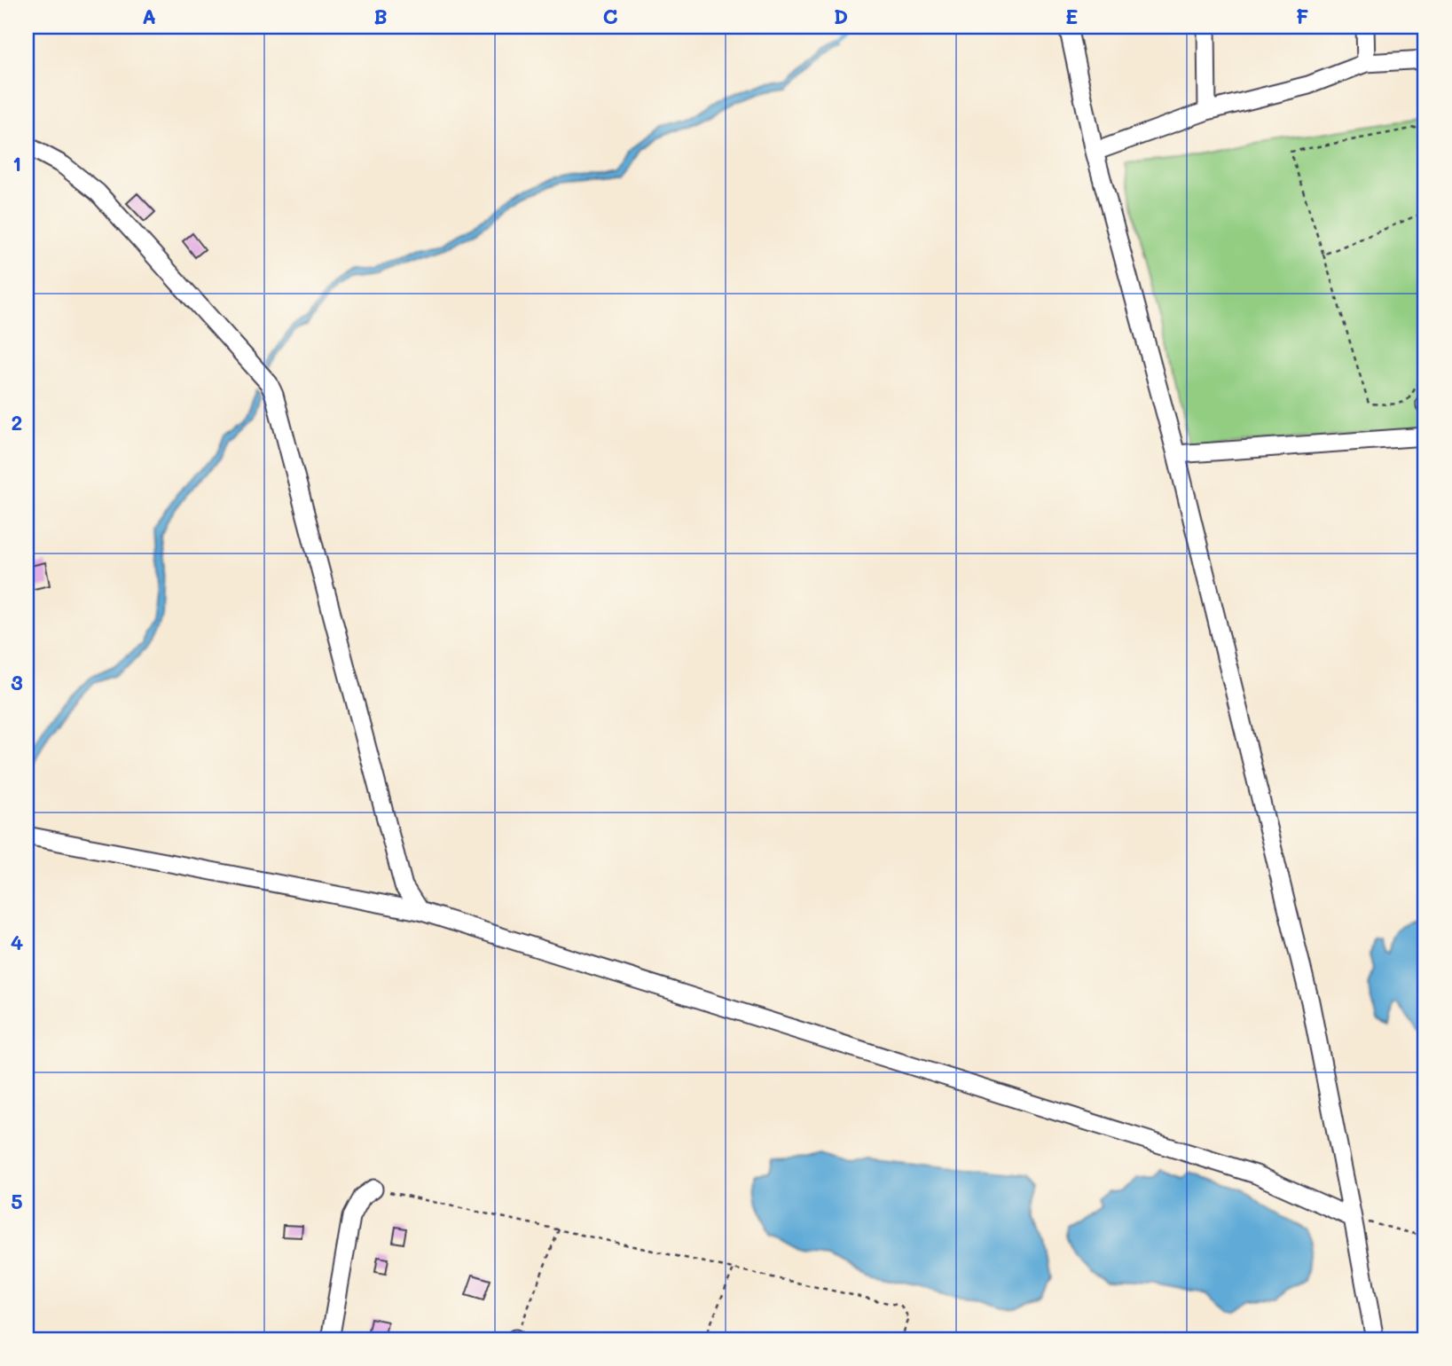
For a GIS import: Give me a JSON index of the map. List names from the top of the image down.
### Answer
{
  "grid": {
    "columns": [
      "A",
      "B",
      "C",
      "D",
      "E",
      "F"
    ],
    "rows": [
      "1",
      "2",
      "3",
      "4",
      "5"
    ]
  }
}
